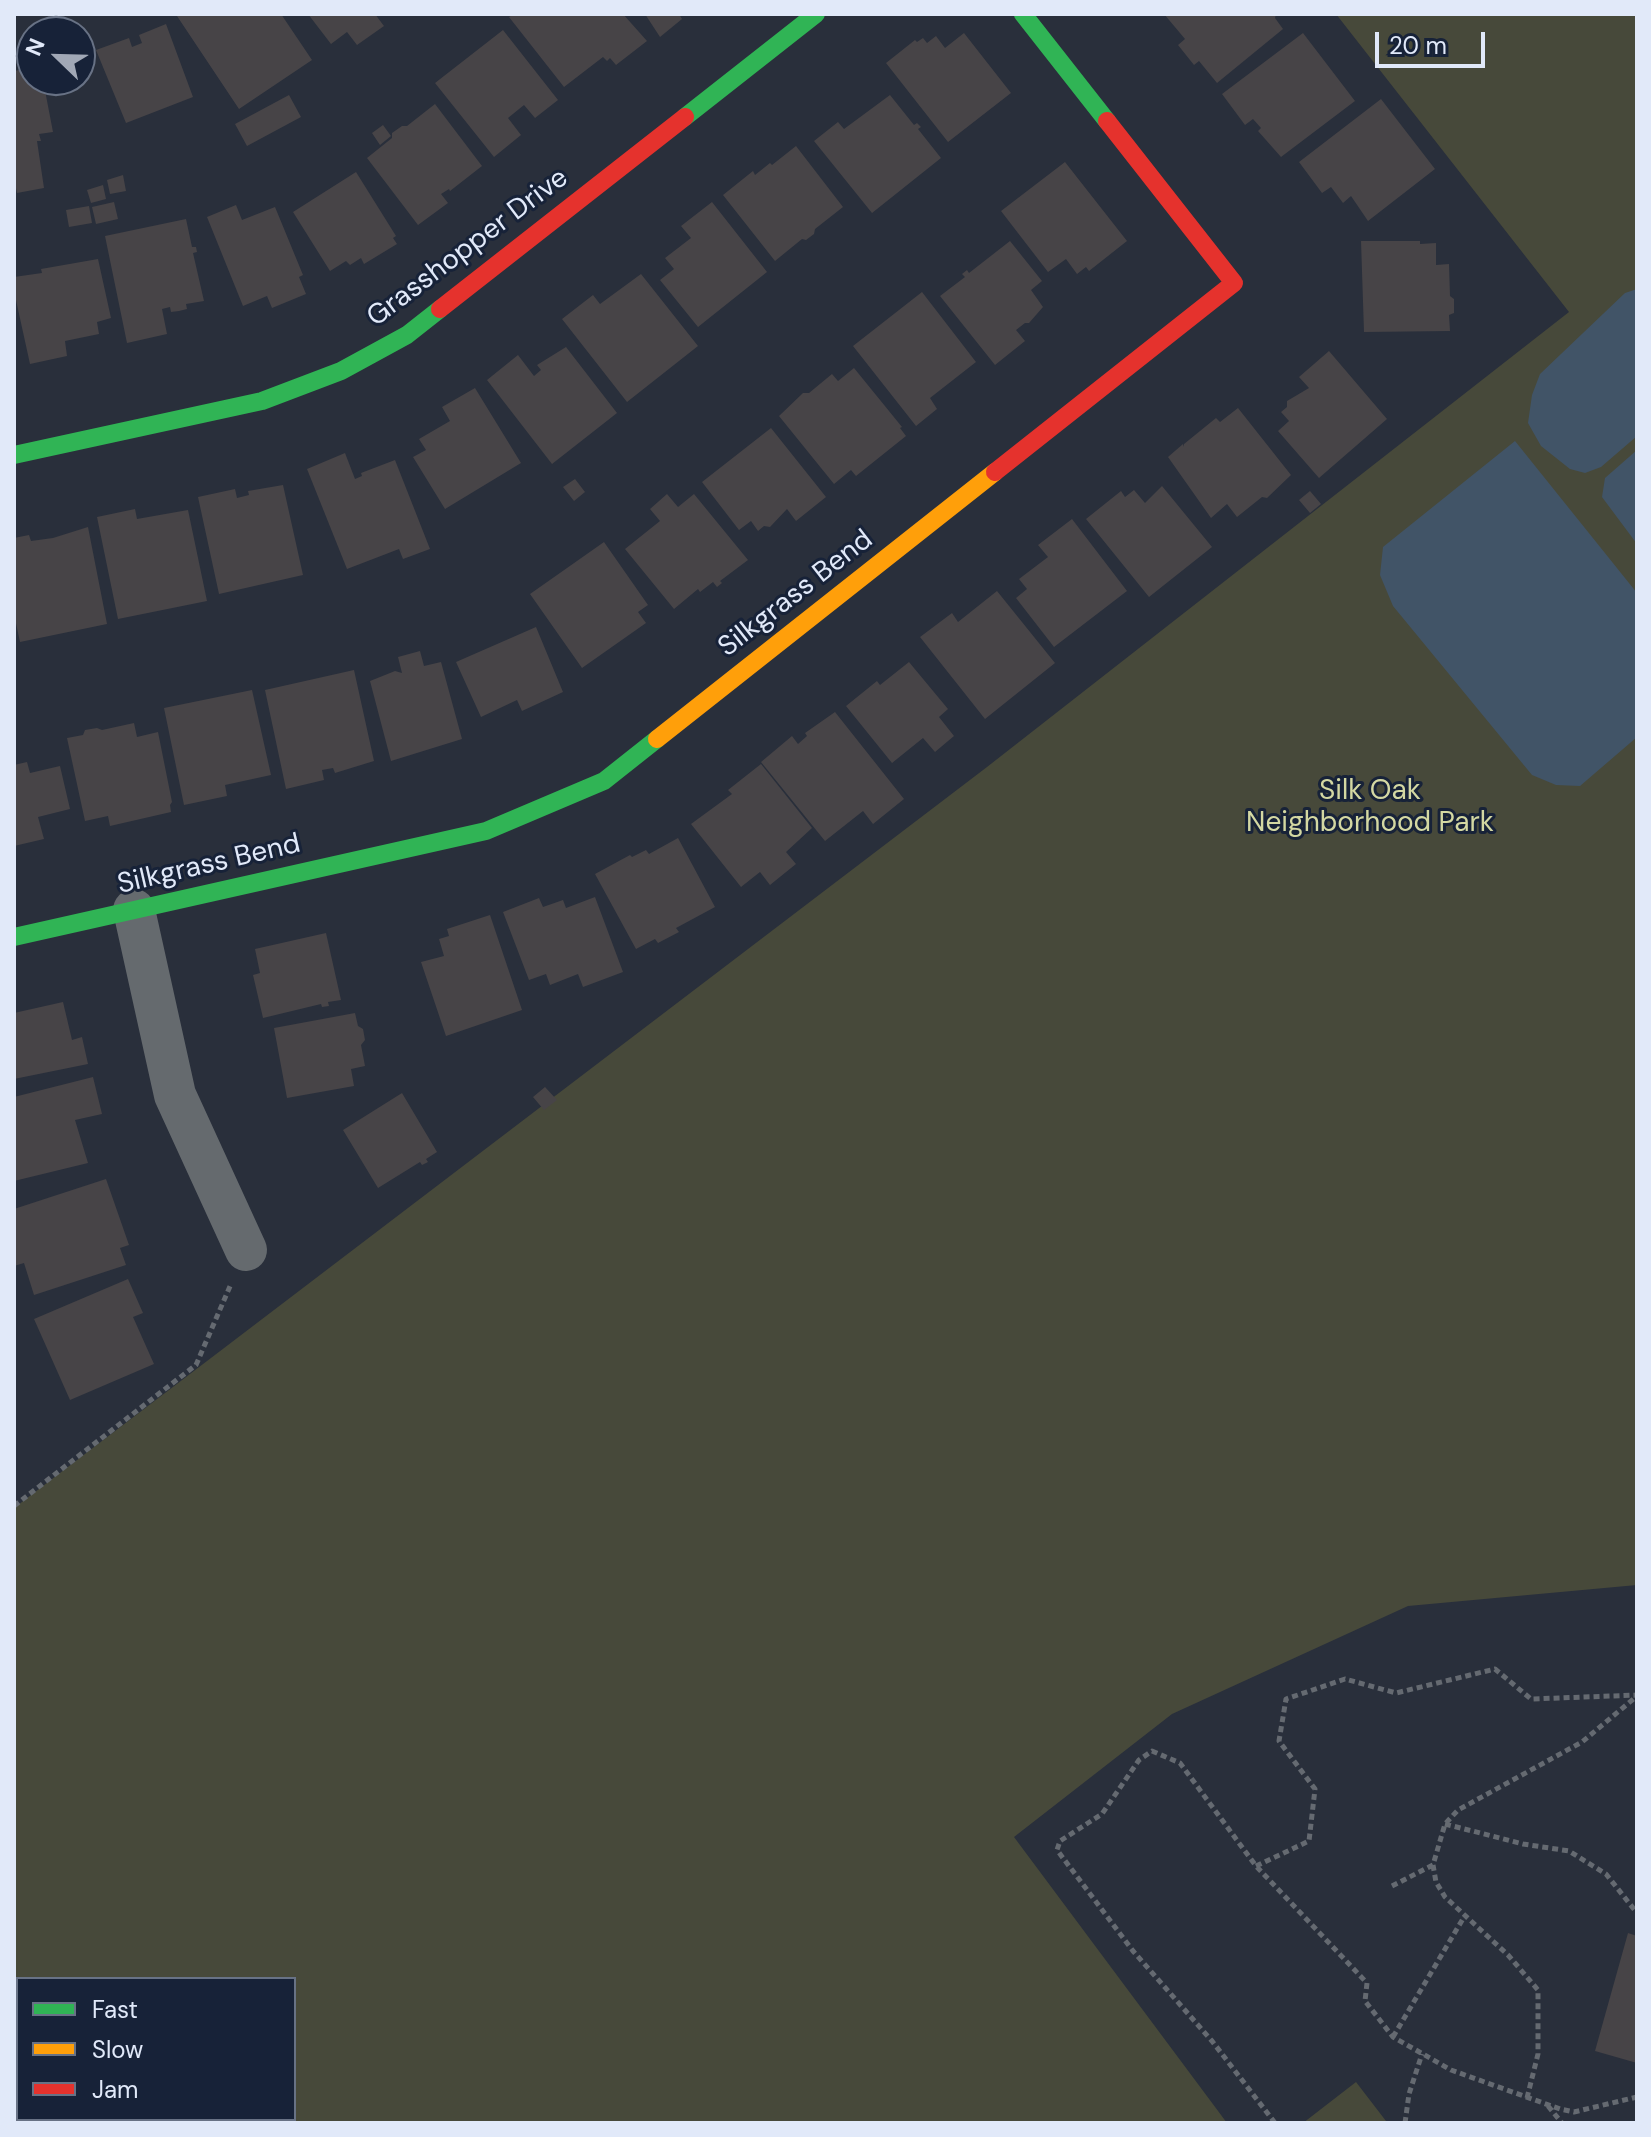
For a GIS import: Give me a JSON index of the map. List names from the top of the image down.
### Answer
{
  "streets": {
    "street": ["Grasshopper Drive", "Silkgrass Bend"]
  },
  "parks": ["Silk Oak Neighborhood Park"],
  "legend": ["Fast", "Slow", "Jam"],
  "scale_bar": "20 m",
  "north": "top left"
}
